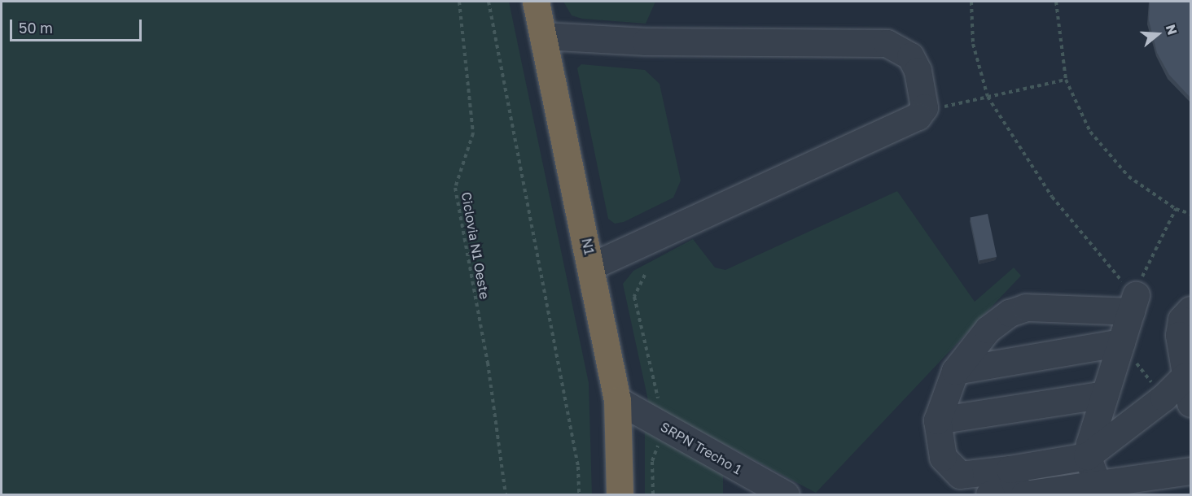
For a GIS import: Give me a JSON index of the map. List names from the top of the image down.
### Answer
{
  "streets": {
    "highway": ["N1"],
    "lane": ["SRPN Trecho 1"],
    "path": ["Ciclovia N1 Oeste"]
  },
  "crossings": [
    ["N1", "SRPN Trecho 1"]
  ],
  "scale_bar": "50 m",
  "north": "right"
}
